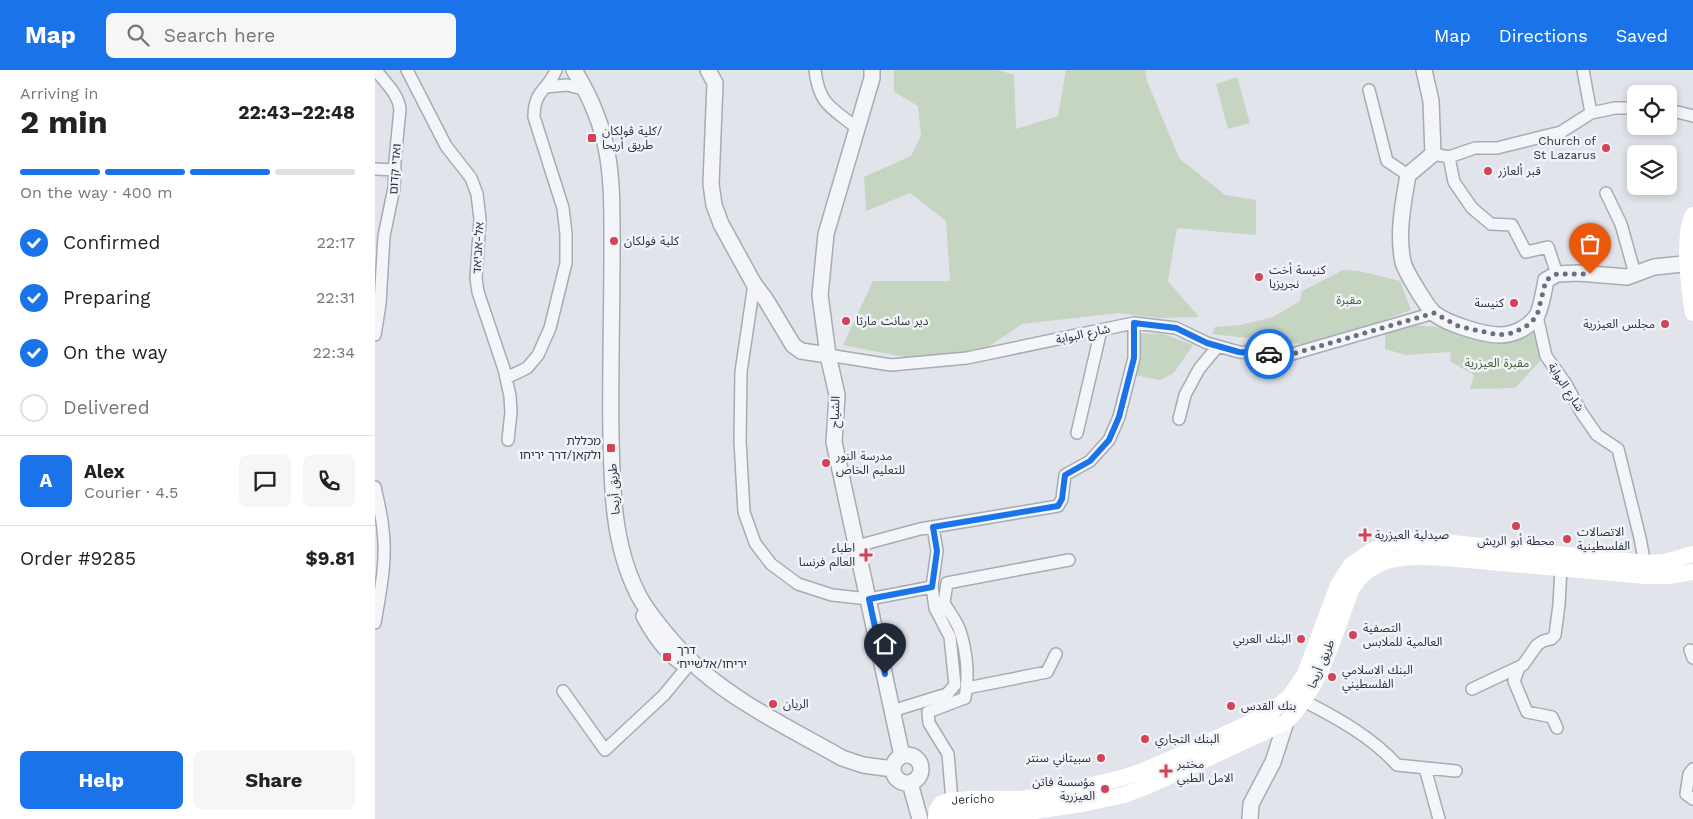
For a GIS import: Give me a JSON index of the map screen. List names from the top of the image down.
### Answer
{
  "streets": {
    "main road": ["طريق أريحا", "Jericho"],
    "street": [
      "ואדי קדום",
      "אל-אביאד",
      "شارع البوابة",
      "الشياح"
    ]
  },
  "crossings": [
    ["شارع البوابة", "الشياح"],
    ["شارع البوابة", "طريق أريحا"],
    ["الشياح", "طريق أريحا"],
    ["طريق أريحا", "Jericho"]
  ],
  "parks": ["مقبرة", "مقبرة العيزرية"],
  "places": {
    "transit": ["كلية ڤولكان/ طريق أريحا", "מכללת ולקאן/דרך יריחו", "דרך יריחו/אלשייח׳"],
    "other": [
      "Church of St Lazarus",
      "قبر ألعازر",
      "كلية فولكان",
      "كنيسة أخت نجريزيا",
      "كنيسة",
      "دير سانت مارثا",
      "مجلس العيزرية",
      "مدرسة النور للتعليم الخاص",
      "محطة أبو الريش",
      "الاتصالات الفلسطينية",
      "التصفية العالمية للملابس",
      "البنك العربي",
      "البنك الاسلامي الفلسطيني",
      "الريان",
      "بنك القدس",
      "البنك التجاري",
      "سبيتاني سنتر",
      "مؤسسة فاتن العيزرية"
    ],
    "health": ["صيدلية العيزرية", "اطباء العالم فرنسا", "مختبر الامل الطبي"]
  },
  "page": {
    "header": "Map",
    "search": "Search here",
    "nav": ["Map", "Directions", "Saved"],
    "heading": ["2 min", "Arriving in", "22:43–22:48"],
    "panel": [
      "Alex",
      "Courier · 4.5",
      "Order #9285",
      "$9.81"
    ],
    "bar": "On the way · 400 m",
    "list": [
      ["Confirmed", "22:17"],
      ["Preparing", "22:31"],
      ["On the way", "22:34"],
      "Delivered"
    ],
    "round": "A",
    "buttons": ["Help", "Share"]
  }
}
